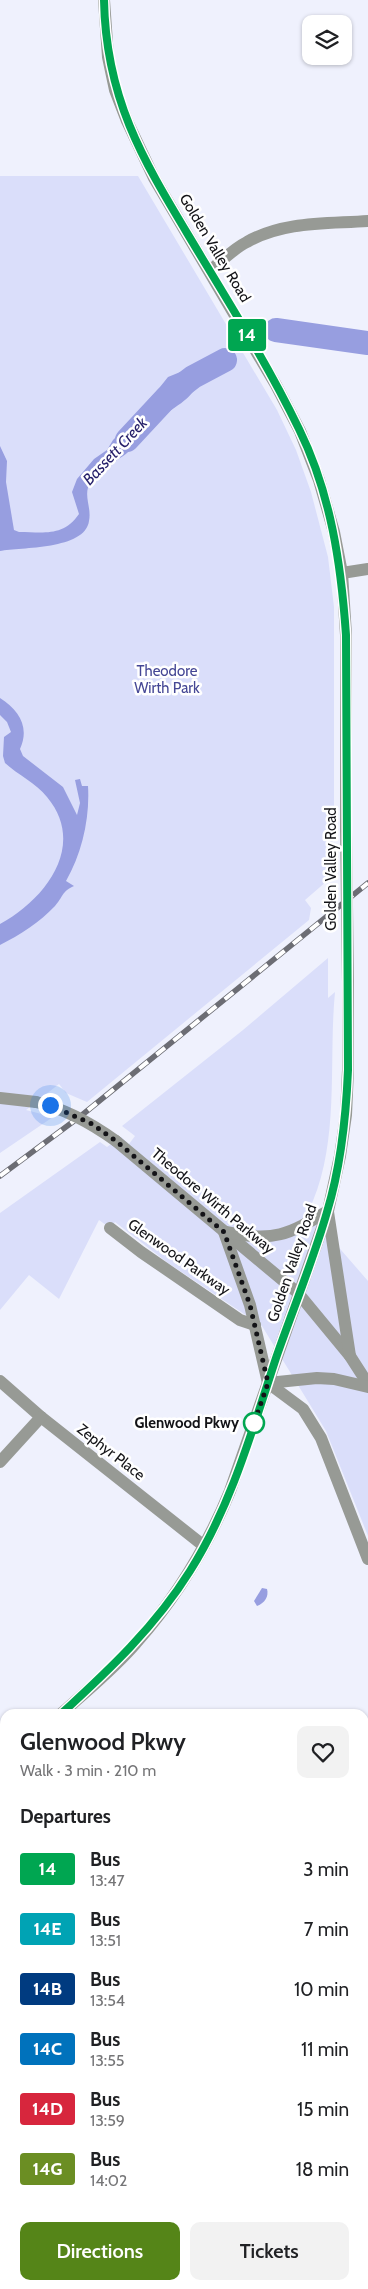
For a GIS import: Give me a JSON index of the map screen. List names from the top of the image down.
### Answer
{
  "streets": {
    "street": [
      "Golden Valley Road",
      "Theodore Wirth Parkway",
      "Glenwood Parkway",
      "Zephyr Place"
    ]
  },
  "crossings": [
    ["Golden Valley Road", "Theodore Wirth Parkway"],
    ["Golden Valley Road", "Zephyr Place"]
  ],
  "water": ["Bassett Creek"],
  "parks": ["Theodore Wirth Park"],
  "places": ["Glenwood Pkwy"],
  "lines": ["bus line 14"],
  "page": {
    "on_map": "14",
    "heading": [
      ["Glenwood Pkwy", "Walk · 3 min · 210 m"],
      "Departures"
    ],
    "list": [
      {
        "mark": "14",
        "name": "Bus",
        "note": "13:47",
        "value": "3 min"
      },
      {
        "mark": "14E",
        "name": "Bus",
        "note": "13:51",
        "value": "7 min"
      },
      {
        "mark": "14B",
        "name": "Bus",
        "note": "13:54",
        "value": "10 min"
      },
      {
        "mark": "14C",
        "name": "Bus",
        "note": "13:55",
        "value": "11 min"
      },
      {
        "mark": "14D",
        "name": "Bus",
        "note": "13:59",
        "value": "15 min"
      },
      {
        "mark": "14G",
        "name": "Bus",
        "note": "14:02",
        "value": "18 min"
      }
    ],
    "buttons": ["Directions", "Tickets"]
  }
}
